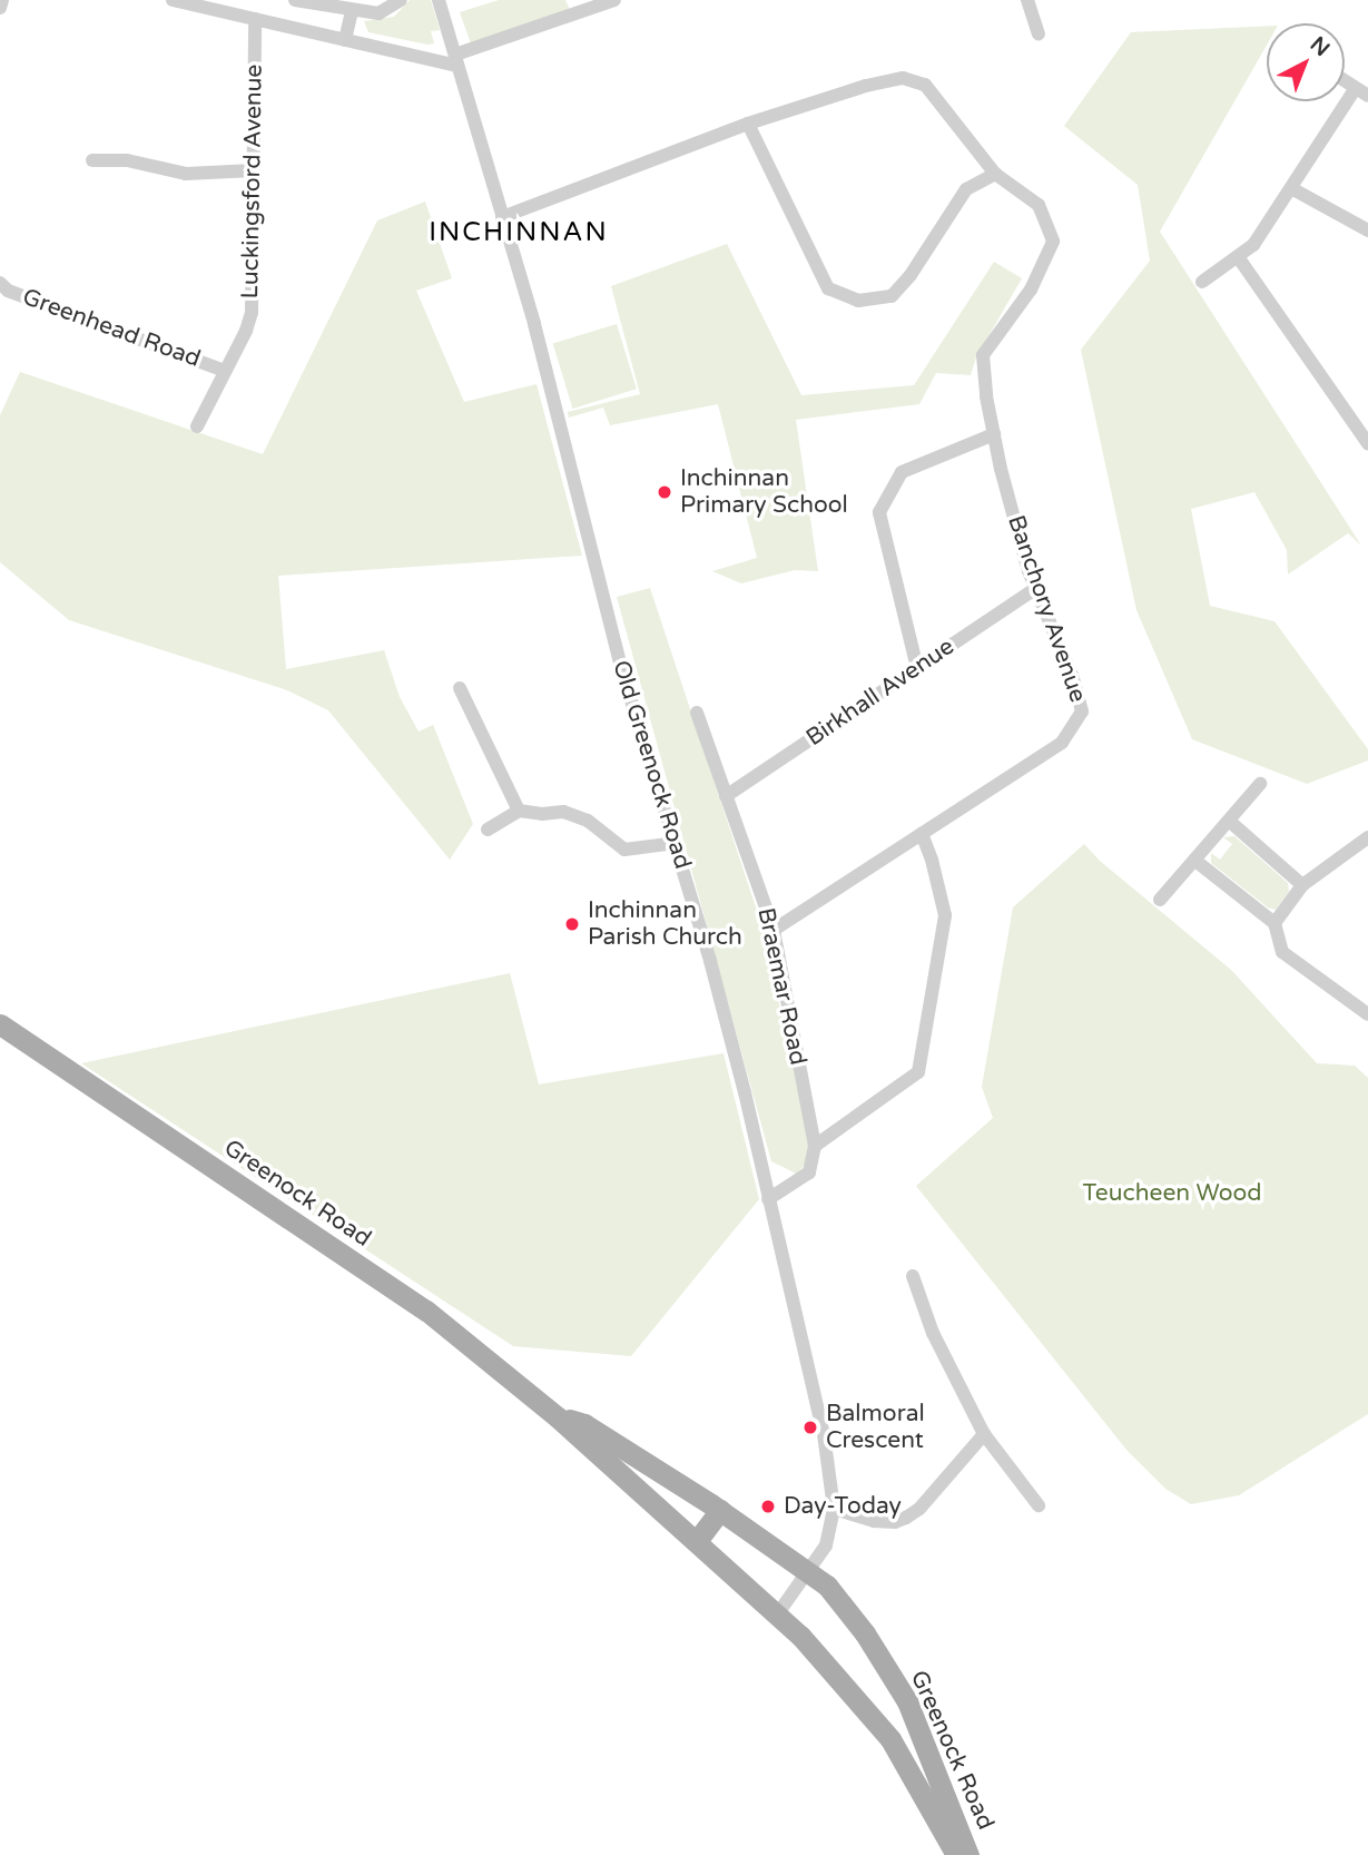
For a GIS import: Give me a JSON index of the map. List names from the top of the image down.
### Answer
{
  "streets": {
    "main road": ["Greenock Road"],
    "street": [
      "Luckingsford Avenue",
      "Greenhead Road",
      "Banchory Avenue",
      "Birkhall Avenue",
      "Old Greenock Road",
      "Braemar Road"
    ]
  },
  "crossings": [
    ["Luckingsford Avenue", "Greenhead Road"],
    ["Banchory Avenue", "Birkhall Avenue"],
    ["Banchory Avenue", "Old Greenock Road"],
    ["Banchory Avenue", "Braemar Road"],
    ["Birkhall Avenue", "Braemar Road"],
    ["Old Greenock Road", "Greenock Road"]
  ],
  "districts": ["INCHINNAN"],
  "parks": ["Teucheen Wood"],
  "places": [
    "Inchinnan Primary School",
    "Inchinnan Parish Church",
    "Balmoral Crescent",
    "Day-Today"
  ],
  "north": "top right"
}
